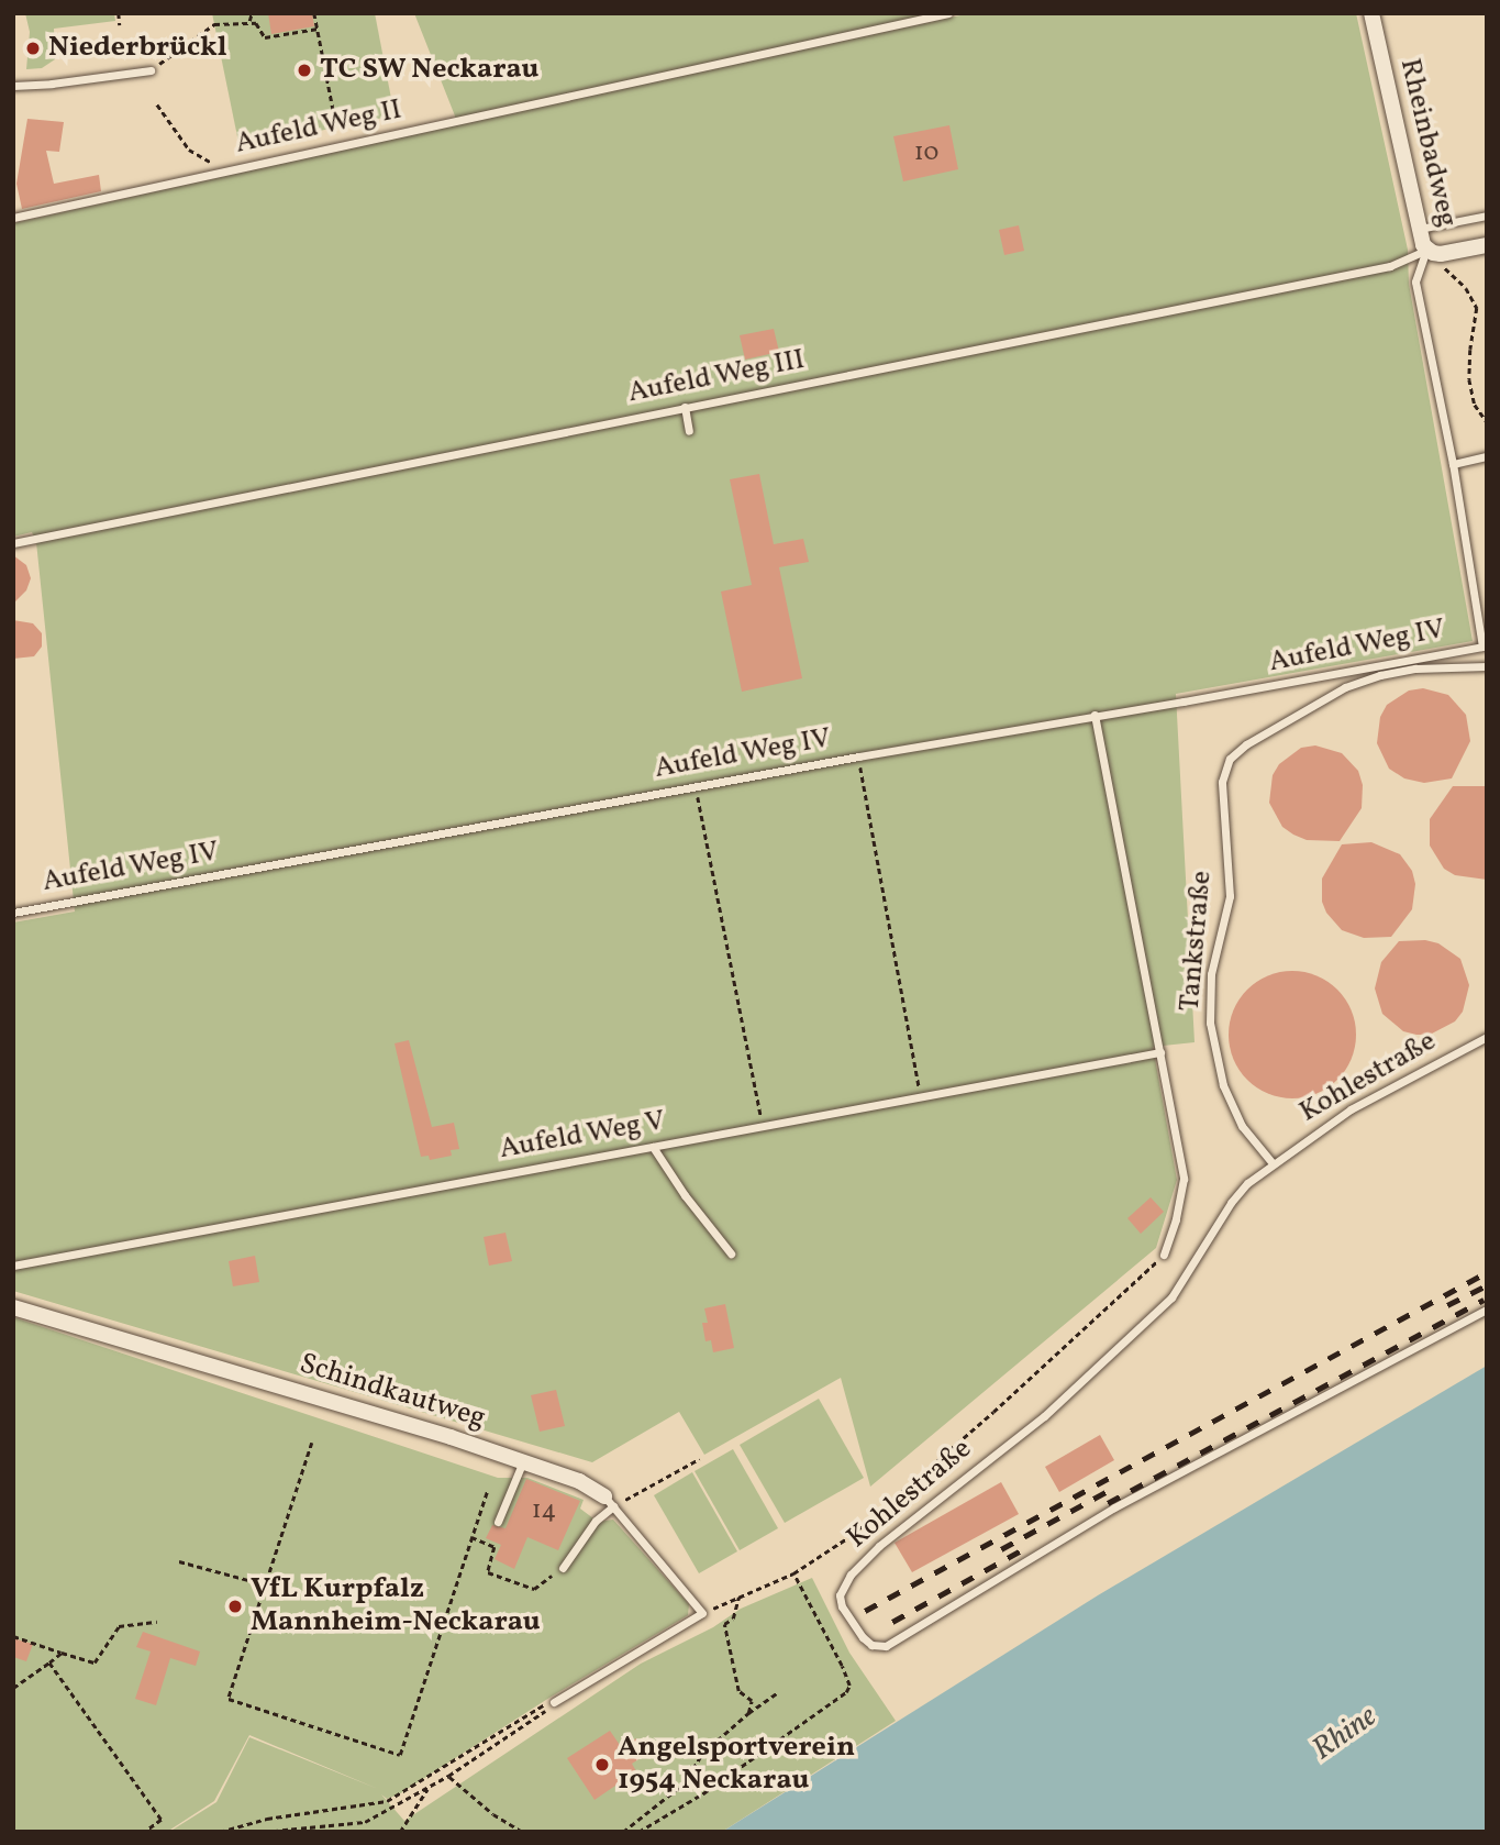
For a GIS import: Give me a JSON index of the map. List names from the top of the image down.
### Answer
{
  "streets": {
    "street": ["Rheinbadweg", "Schindkautweg"],
    "lane": [
      "Aufeld Weg II",
      "Aufeld Weg III",
      "Aufeld Weg IV",
      "Tankstraße",
      "Kohlestraße",
      "Aufeld Weg V"
    ]
  },
  "crossings": [
    ["Rheinbadweg", "Aufeld Weg III"],
    ["Rheinbadweg", "Aufeld Weg IV"],
    ["Tankstraße", "Kohlestraße"]
  ],
  "water": ["Rhine"],
  "places": [
    "Niederbrückl",
    "TC SW Neckarau",
    "VfL Kurpfalz Mannheim-Neckarau",
    "Angelsportverein 1954 Neckarau"
  ],
  "house_numbers": ["10", "14"]
}
